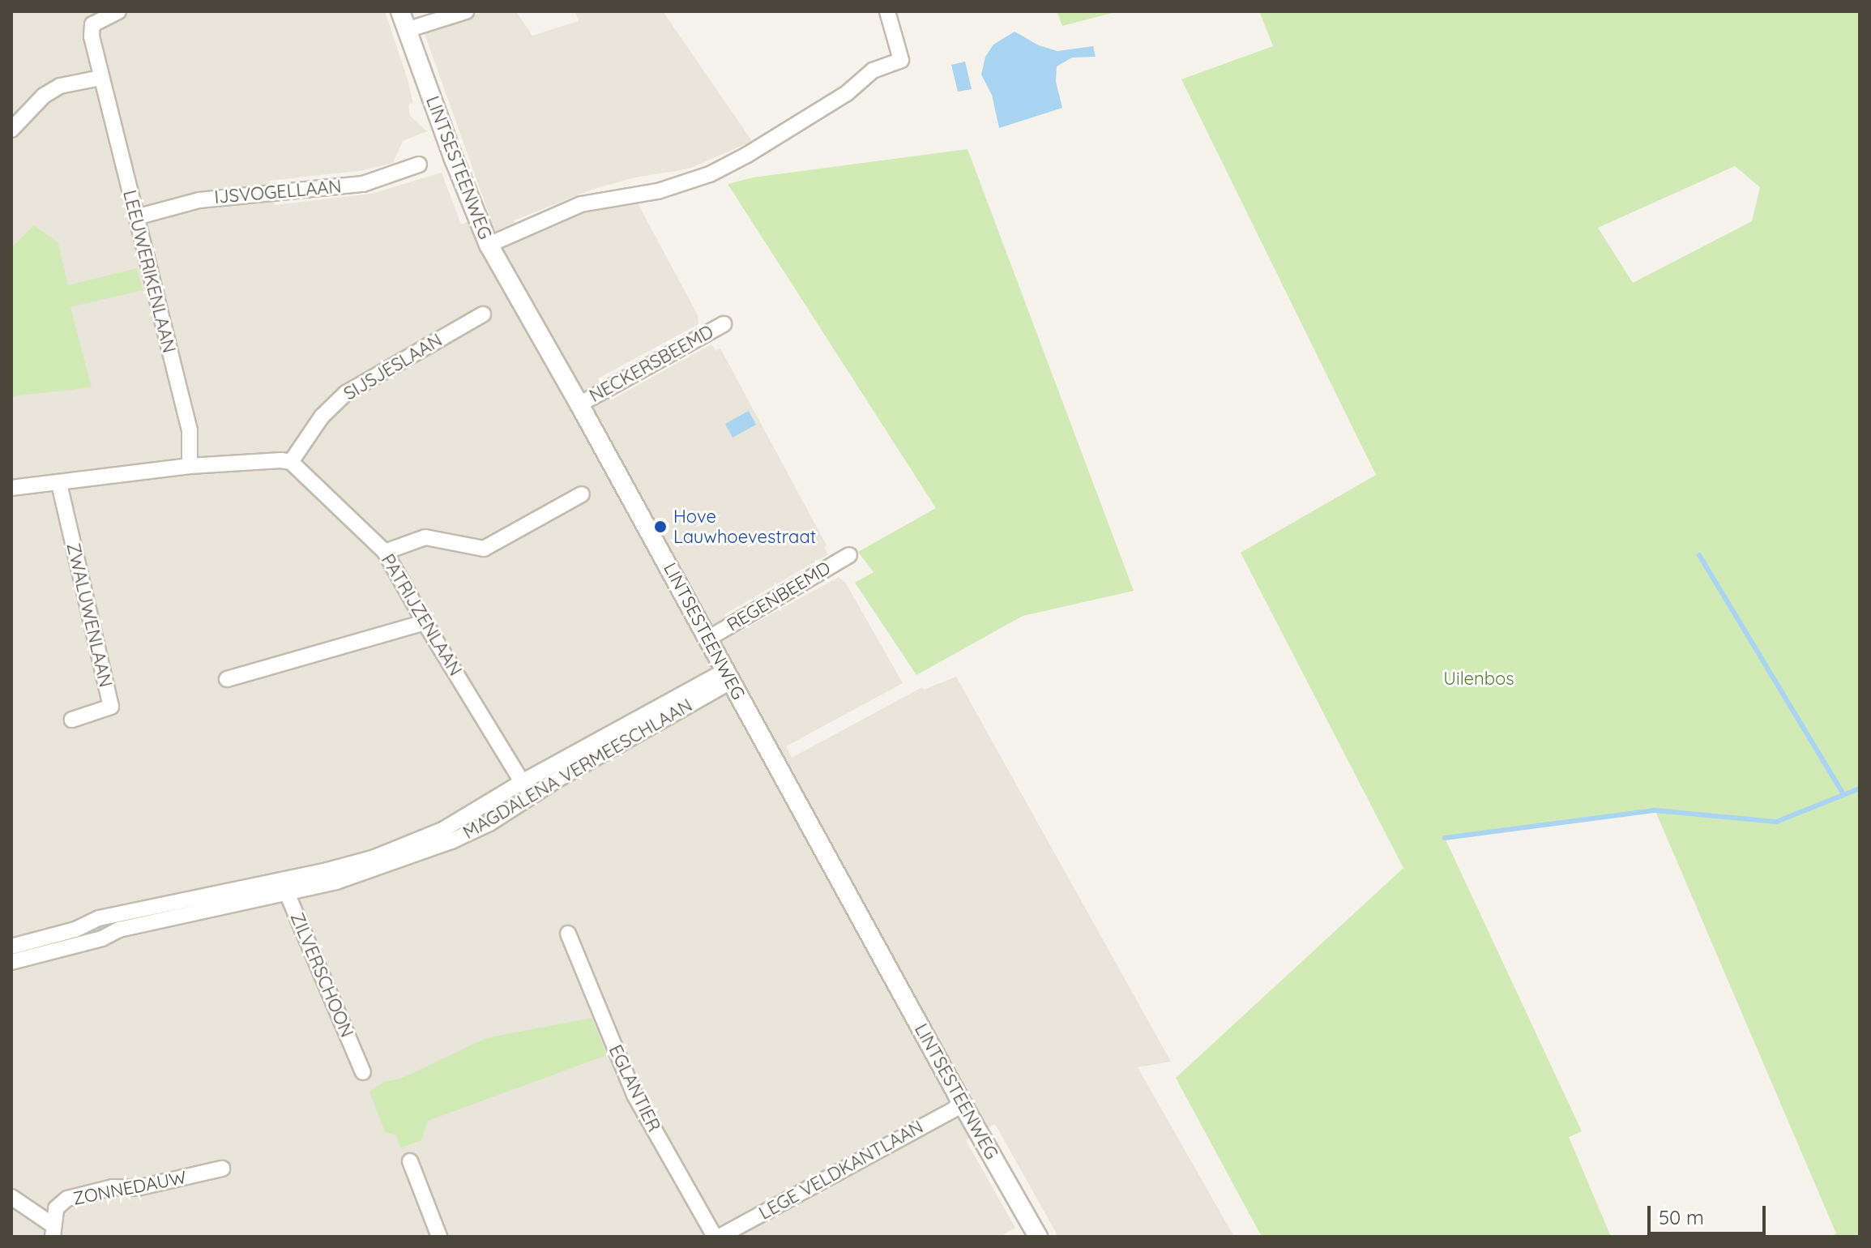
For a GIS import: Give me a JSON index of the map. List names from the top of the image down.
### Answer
{
  "streets": {
    "street": [
      "LINTSESTEENWEG",
      "IJSVOGELLAAN",
      "LEEUWERIKENLAAN",
      "NECKERSBEEMD",
      "SIJSJESLAAN",
      "REGENBEEMD",
      "ZWALUWENLAAN",
      "PATRIJZENLAAN",
      "MAGDALENA VERMEESCHLAAN",
      "ZILVERSCHOON",
      "EGLANTIER",
      "LEGE VELDKANTLAAN",
      "ZONNEDAUW"
    ]
  },
  "crossings": [
    ["LINTSESTEENWEG", "NECKERSBEEMD"],
    ["LINTSESTEENWEG", "REGENBEEMD"],
    ["LINTSESTEENWEG", "MAGDALENA VERMEESCHLAAN"],
    ["LINTSESTEENWEG", "LEGE VELDKANTLAAN"],
    ["IJSVOGELLAAN", "LEEUWERIKENLAAN"],
    ["SIJSJESLAAN", "PATRIJZENLAAN"],
    ["PATRIJZENLAAN", "MAGDALENA VERMEESCHLAAN"],
    ["MAGDALENA VERMEESCHLAAN", "ZILVERSCHOON"],
    ["EGLANTIER", "LEGE VELDKANTLAAN"]
  ],
  "parks": ["Uilenbos"],
  "places": ["Hove Lauwhoevestraat"],
  "scale_bar": "50 m"
}
